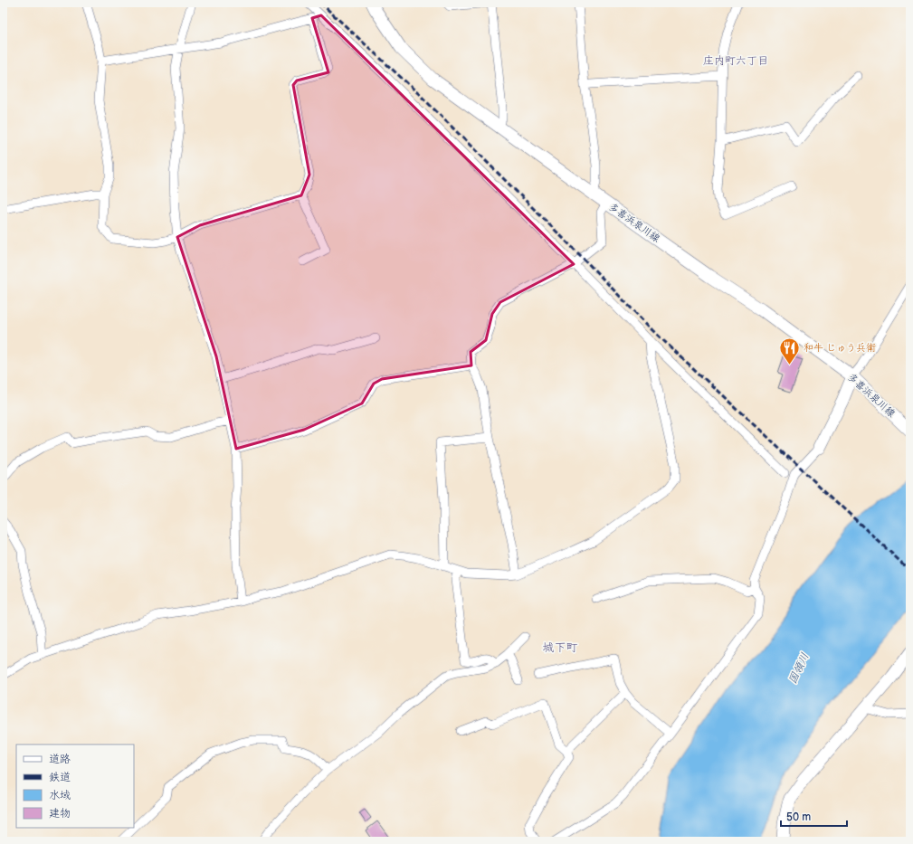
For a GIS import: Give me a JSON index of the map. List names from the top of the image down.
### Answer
{
  "streets": {
    "main road": ["多喜浜泉川線"]
  },
  "districts": ["庄内町六丁目", "城下町"],
  "water": ["国領川"],
  "places": {
    "restaurant": ["和牛 じゅう兵衛"]
  },
  "legend": [
    "道路",
    "鉄道",
    "水域",
    "建物"
  ],
  "scale_bar": "50 m"
}
